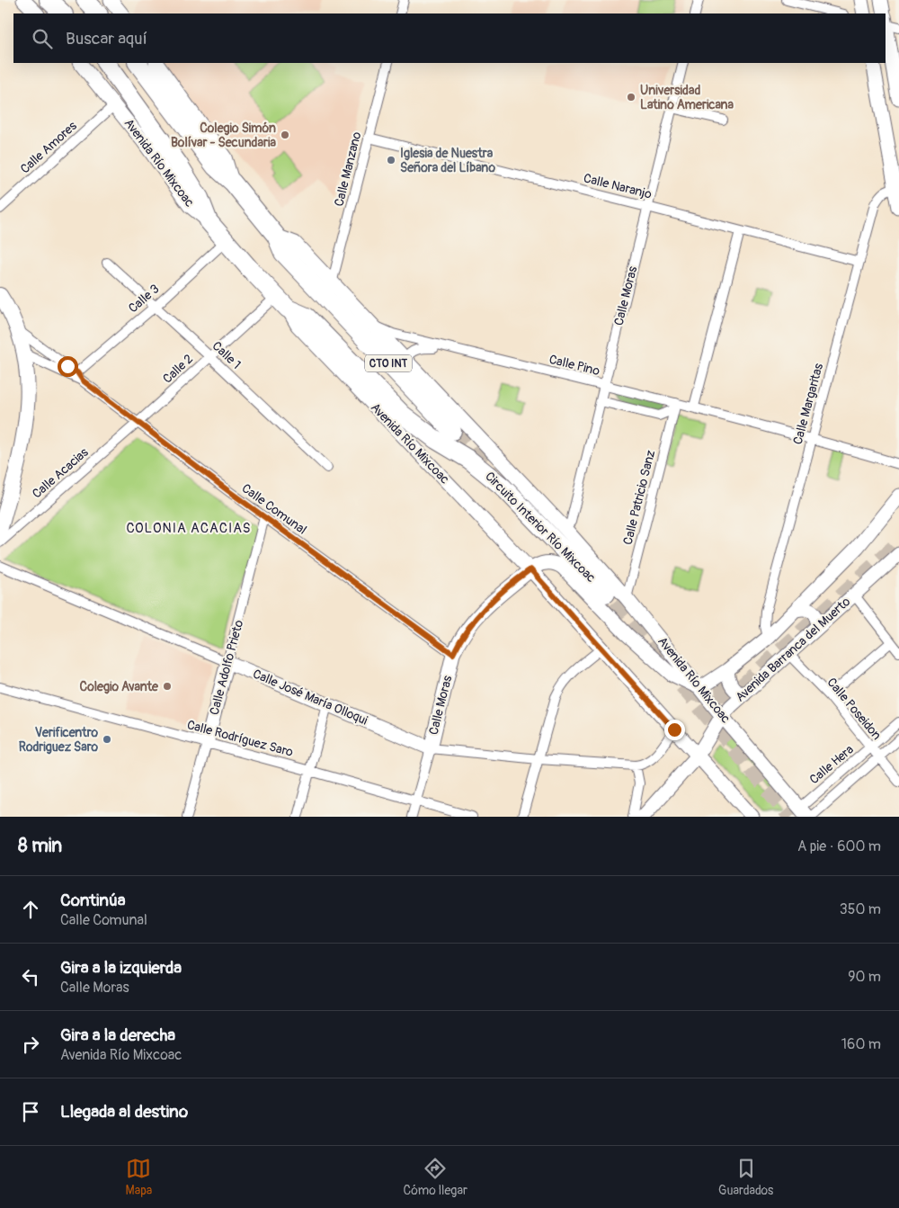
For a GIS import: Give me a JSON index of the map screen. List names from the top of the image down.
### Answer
{
  "streets": {
    "highway": ["Avenida Río Mixcoac", "CTO INT", "Circuito Interior Río Mixcoac"],
    "main road": [
      "Calle Moras",
      "Avenida Barranca del Muerto",
      "Calle Adolfo Prieto",
      "Calle José María Olloqui"
    ],
    "street": [
      "Calle Amores",
      "Calle Manzano",
      "Calle Naranjo",
      "Calle 3",
      "Calle 1",
      "Calle Pino",
      "Calle 2",
      "Calle Margaritas",
      "Calle Acacias",
      "Calle Patricio Sanz",
      "Calle Comunal",
      "Calle Poseidon",
      "Calle Rodríguez Saro",
      "Calle Hera"
    ]
  },
  "crossings": [
    ["Calle Amores", "Avenida Río Mixcoac"],
    ["Avenida Río Mixcoac", "Calle Manzano"],
    ["Avenida Río Mixcoac", "Calle Moras"],
    ["Avenida Río Mixcoac", "Calle 3"],
    ["Avenida Río Mixcoac", "CTO INT"],
    ["Avenida Río Mixcoac", "Calle Pino"],
    ["Avenida Río Mixcoac", "Calle 2"],
    ["Avenida Río Mixcoac", "Calle Patricio Sanz"],
    ["Avenida Río Mixcoac", "Circuito Interior Río Mixcoac"],
    ["Avenida Río Mixcoac", "Avenida Barranca del Muerto"],
    ["Avenida Río Mixcoac", "Calle Hera"],
    ["Calle Manzano", "Calle Naranjo"],
    ["Calle Naranjo", "Calle Moras"],
    ["Calle Naranjo", "Calle Margaritas"],
    ["Calle Moras", "Calle Pino"],
    ["Calle Moras", "Calle Comunal"],
    ["Calle Moras", "Calle José María Olloqui"],
    ["Calle Moras", "Calle Rodríguez Saro"],
    ["Calle 3", "Calle 1"],
    ["Calle 3", "Calle Comunal"],
    ["Calle 1", "Calle 2"],
    ["Calle Pino", "Calle Margaritas"],
    ["Calle Pino", "Calle Patricio Sanz"],
    ["Calle 2", "Calle Acacias"],
    ["Calle 2", "Calle Comunal"],
    ["Calle 2", "Circuito Interior Río Mixcoac"],
    ["Calle Margaritas", "Avenida Barranca del Muerto"],
    ["Calle Acacias", "Calle Comunal"],
    ["Calle Comunal", "Calle Adolfo Prieto"],
    ["Avenida Barranca del Muerto", "Calle Poseidon"],
    ["Calle Adolfo Prieto", "Calle José María Olloqui"],
    ["Calle Adolfo Prieto", "Calle Rodríguez Saro"],
    ["Calle Poseidon", "Calle Hera"]
  ],
  "districts": ["COLONIA ACACIAS"],
  "places": [
    "Universidad Latino Americana",
    "Colegio Simón Bolívar - Secundaria",
    "Iglesia de Nuestra Señora del Líbano",
    "Colegio Avante",
    "Verificentro Rodriguez Saro"
  ],
  "page": {
    "search": "Buscar aquí",
    "heading": ["8 min", "A pie · 600 m"],
    "list": [
      ["Continúa", "Calle Comunal", "350 m"],
      ["Gira a la izquierda", "Calle Moras", "90 m"],
      ["Gira a la derecha", "Avenida Río Mixcoac", "160 m"],
      "Llegada al destino"
    ],
    "nav": ["Mapa", "Cómo llegar", "Guardados"]
  }
}
